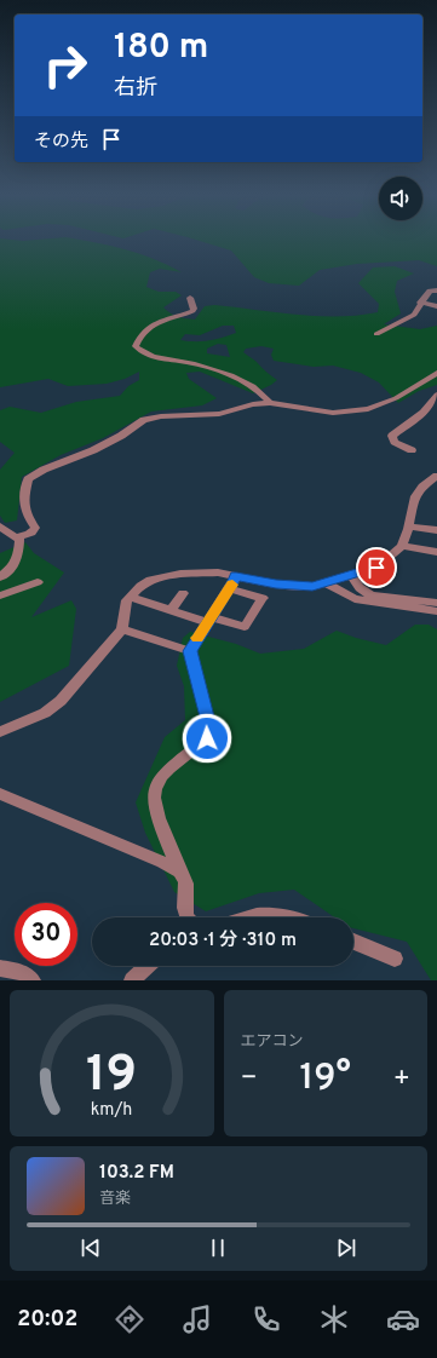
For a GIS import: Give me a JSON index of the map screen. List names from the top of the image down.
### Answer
{
  "page": {
    "turn": ["180 m", "右折"],
    "then": "その先",
    "limit": "30",
    "trip": "20:03 · 1 分 · 310 m",
    "tile": "エアコン",
    "heat": ["−", "19°", "+"],
    "song": ["103.2 FM", "音楽"],
    "tabs": "20:02",
    "gauge": ["19", "km/h"]
  }
}
